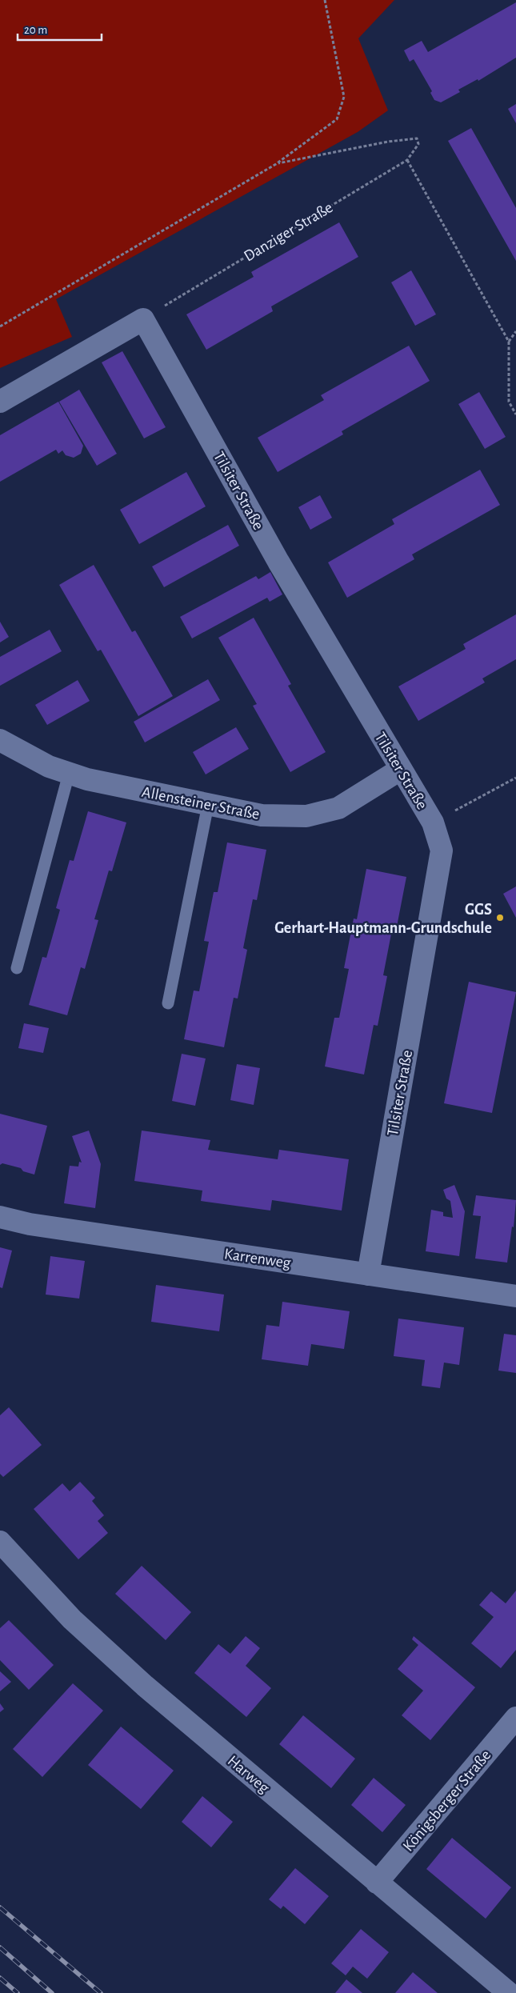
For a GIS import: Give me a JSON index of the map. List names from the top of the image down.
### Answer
{
  "streets": {
    "street": [
      "Tilsiter Straße",
      "Allensteiner Straße",
      "Karrenweg",
      "Harweg",
      "Königsberger Straße"
    ],
    "path": ["Danziger Straße"]
  },
  "crossings": [
    ["Tilsiter Straße", "Allensteiner Straße"],
    ["Tilsiter Straße", "Karrenweg"],
    ["Harweg", "Königsberger Straße"]
  ],
  "places": ["GGS Gerhart-Hauptmann-Grundschule"],
  "scale_bar": "20 m"
}
